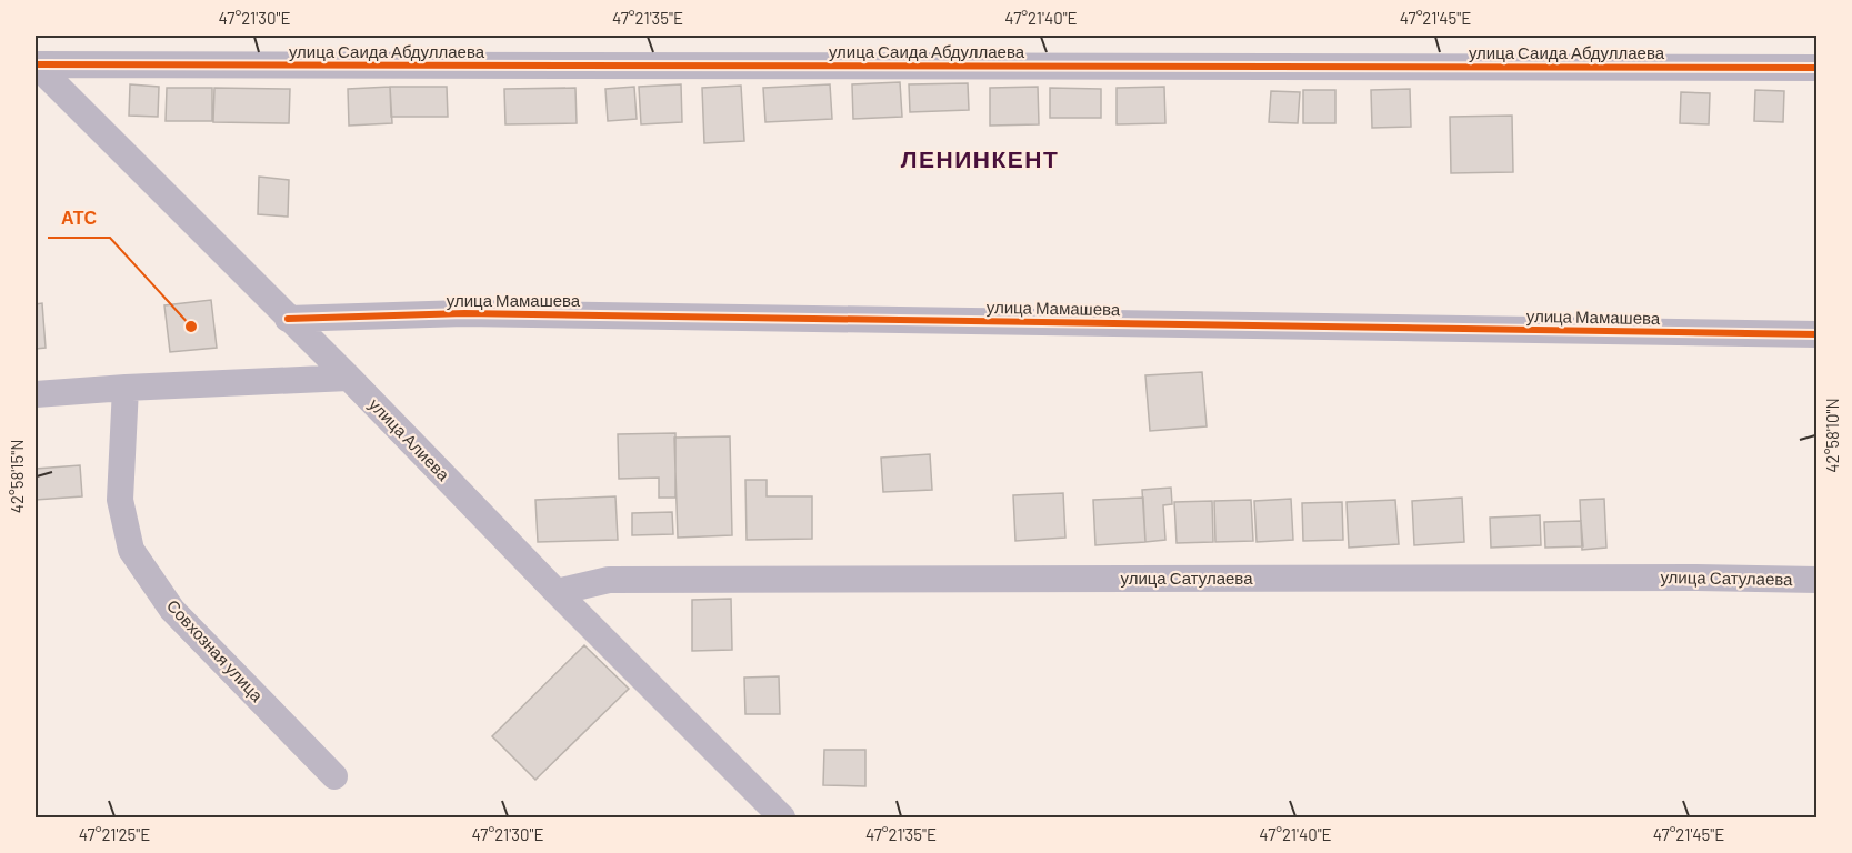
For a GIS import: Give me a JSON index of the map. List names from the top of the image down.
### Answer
{
  "streets": {
    "street": [
      "улица Саида Абдуллаева",
      "улица Мамашева",
      "улица Алиева",
      "улица Сатулаева",
      "Совхозная улица"
    ]
  },
  "crossings": [
    ["улица Саида Абдуллаева", "улица Алиева"],
    ["улица Мамашева", "улица Алиева"],
    ["улица Алиева", "улица Сатулаева"]
  ],
  "districts": ["ЛЕНИНКЕНТ"],
  "places": ["АТС"],
  "coordinates": [
    "47°21'30\"E",
    "47°21'35\"E",
    "47°21'40\"E",
    "47°21'45\"E",
    "42°58'10\"N",
    "42°58'15\"N",
    "47°21'25\"E"
  ]
}
